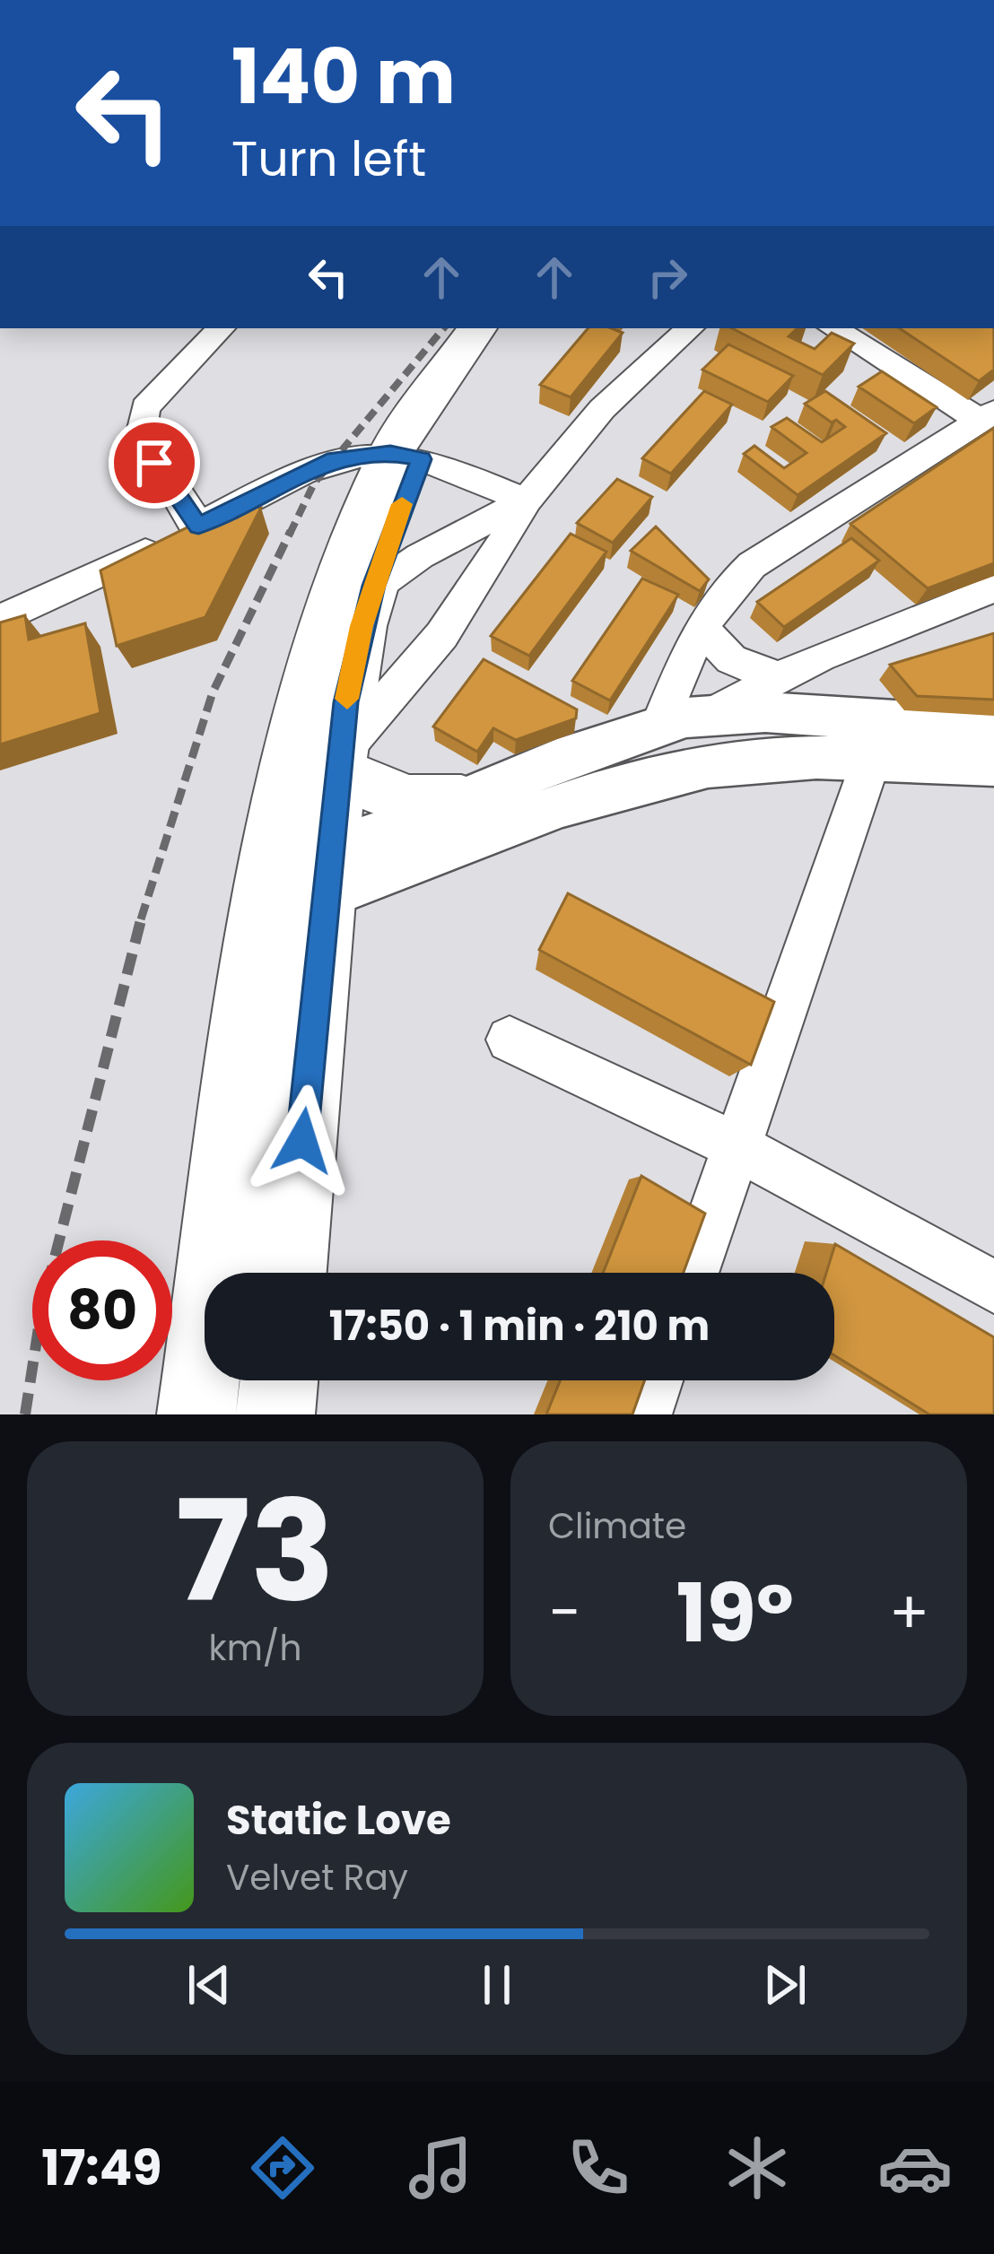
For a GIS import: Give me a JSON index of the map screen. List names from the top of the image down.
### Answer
{
  "page": {
    "turn": ["140 m", "Turn left"],
    "limit": "80",
    "trip": "17:50 · 1 min · 210 m",
    "tile": [
      ["73", "km/h"],
      "Climate"
    ],
    "heat": ["−", "19°", "+"],
    "song": ["Static Love", "Velvet Ray"],
    "tabs": "17:49"
  }
}
